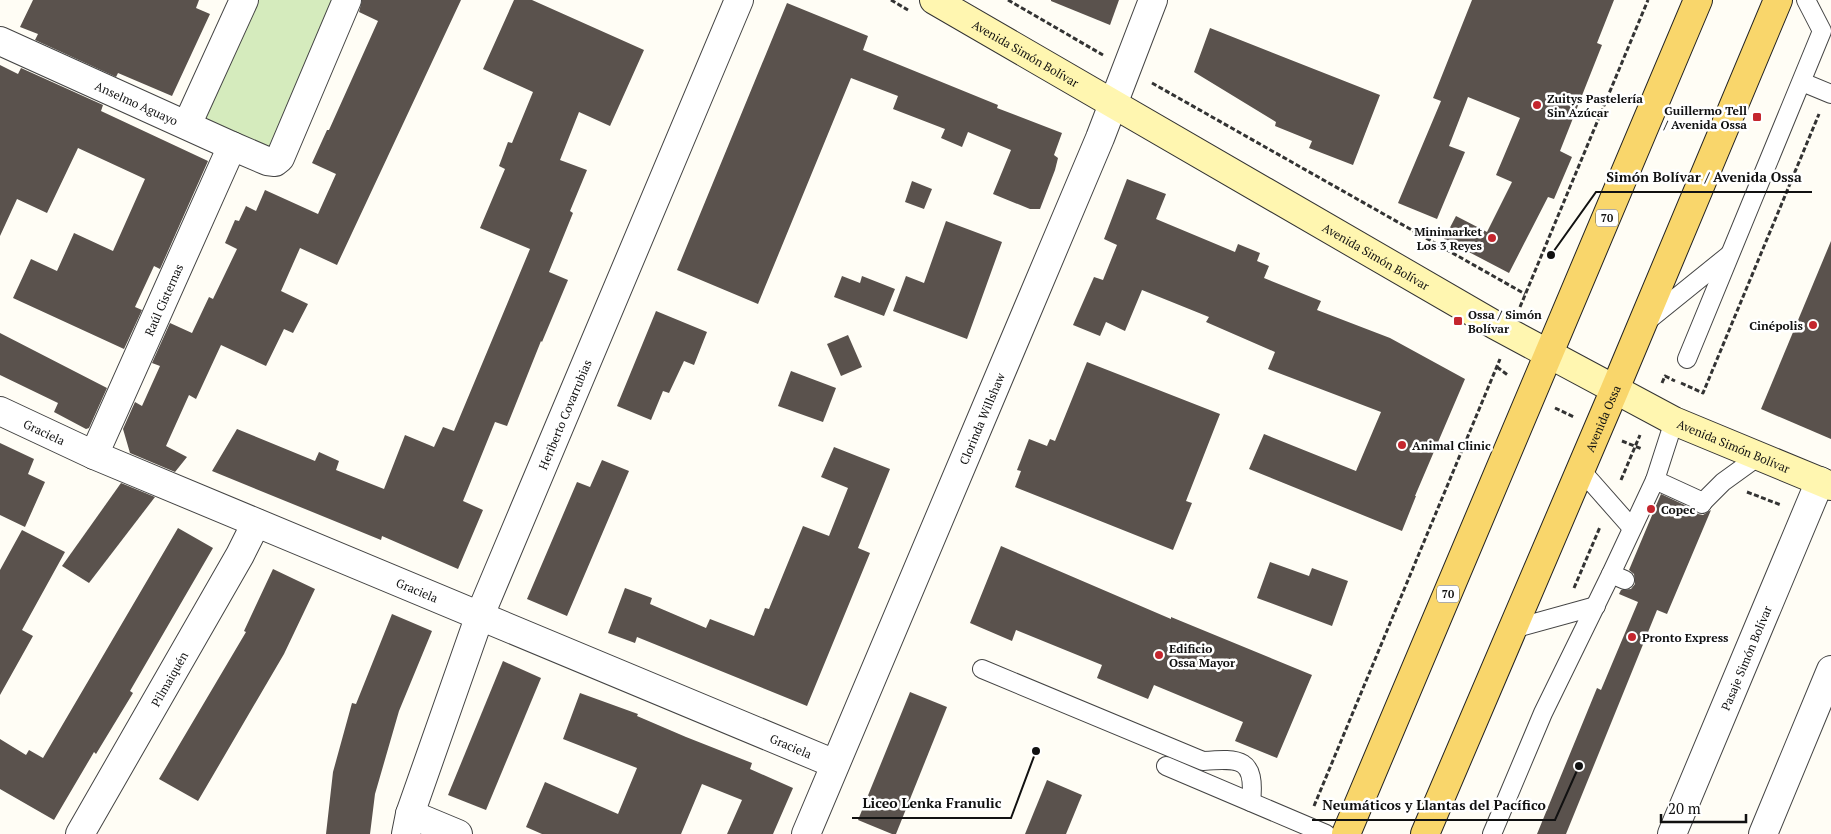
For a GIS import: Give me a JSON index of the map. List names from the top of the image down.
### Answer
{
  "streets": {
    "main road": ["70", "Avenida Ossa"],
    "street": [
      "Avenida Simón Bolívar",
      "Anselmo Aguayo",
      "Raúl Cisternas",
      "Heriberto Covarrubias",
      "Clorinda Willshaw",
      "Graciela",
      "Pasaje Simón Bolívar",
      "Pilmaiquén"
    ]
  },
  "crossings": [
    ["Avenida Simón Bolívar", "70"],
    ["Avenida Simón Bolívar", "Clorinda Willshaw"],
    ["Avenida Simón Bolívar", "Avenida Ossa"],
    ["Avenida Simón Bolívar", "Pasaje Simón Bolívar"],
    ["Anselmo Aguayo", "Raúl Cisternas"],
    ["Raúl Cisternas", "Graciela"],
    ["Heriberto Covarrubias", "Graciela"],
    ["Clorinda Willshaw", "Graciela"],
    ["Graciela", "Pilmaiquén"]
  ],
  "places": {
    "other": [
      "Zuitys Pastelería Sin Azúcar",
      "Minimarket Los 3 Reyes",
      "Simón Bolívar / Avenida Ossa",
      "Cinépolis",
      "Animal Clinic",
      "Copec",
      "Pronto Express",
      "Edificio Ossa Mayor",
      "Liceo Lenka Franulic",
      "Neumáticos y Llantas del Pacífico"
    ],
    "transit": ["Guillermo Tell / Avenida Ossa", "Ossa / Simón Bolívar"]
  },
  "scale_bar": "20 m"
}
